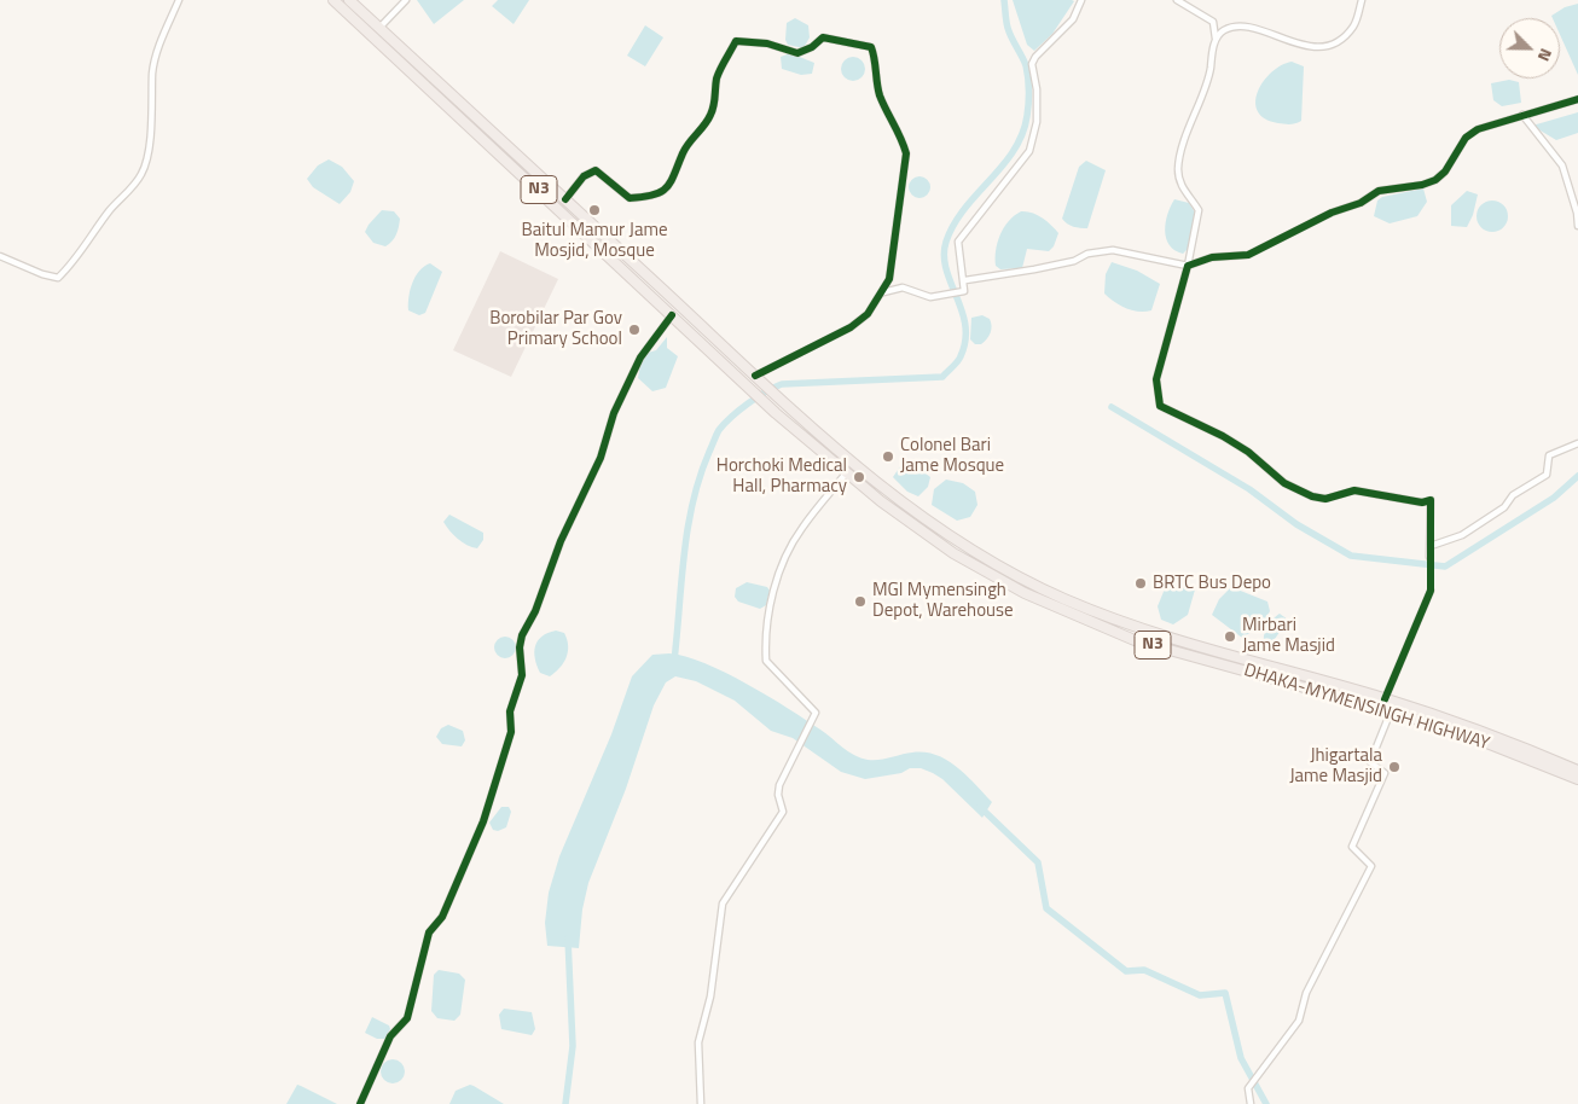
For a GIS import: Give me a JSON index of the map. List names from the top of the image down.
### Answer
{
  "streets": {
    "highway": ["N3", "DHAKA-MYMENSINGH HIGHWAY"]
  },
  "places": [
    "Baitul Mamur Jame Mosjid, Mosque",
    "Borobilar Par Gov Primary School",
    "Colonel Bari Jame Mosque",
    "Horchoki Medical Hall, Pharmacy",
    "BRTC Bus Depo",
    "MGI Mymensingh Depot, Warehouse",
    "Mirbari Jame Masjid",
    "Jhigartala Jame Masjid"
  ],
  "north": "bottom right"
}
